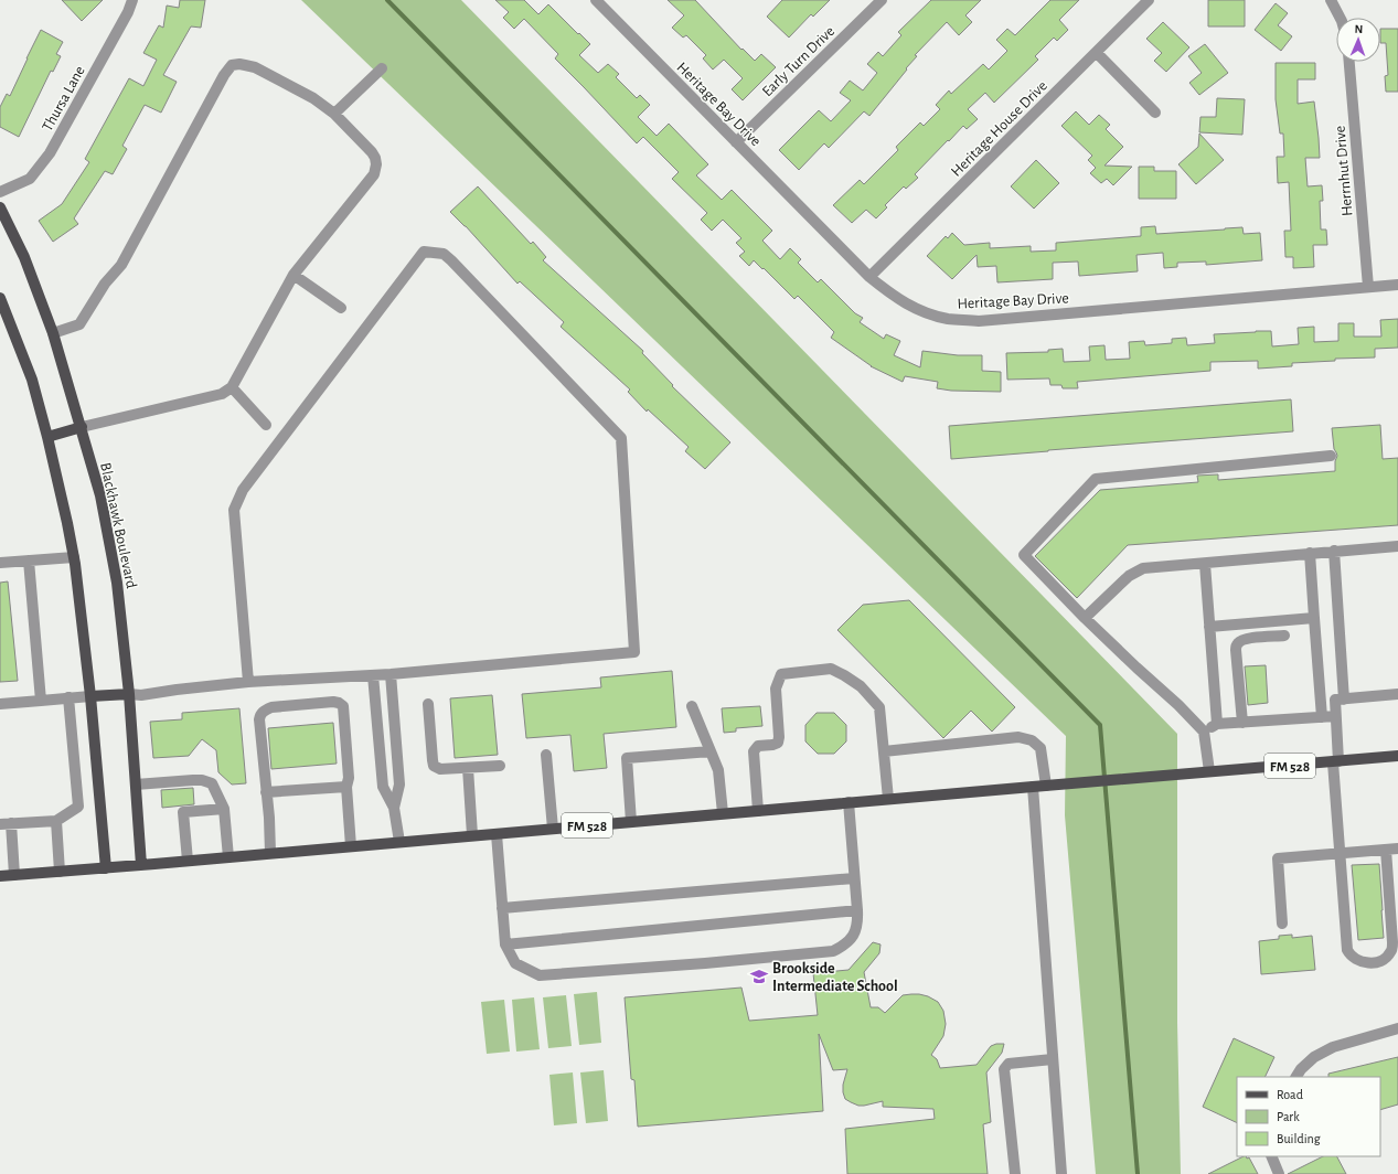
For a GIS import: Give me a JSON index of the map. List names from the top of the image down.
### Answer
{
  "streets": {
    "main road": ["Blackhawk Boulevard", "FM 528"],
    "street": [
      "Early Turn Drive",
      "Thursa Lane",
      "Heritage Bay Drive",
      "Heritage House Drive",
      "Herrnhut Drive"
    ]
  },
  "crossings": [
    ["Early Turn Drive", "Heritage Bay Drive"],
    ["Heritage Bay Drive", "Heritage House Drive"],
    ["Heritage Bay Drive", "Herrnhut Drive"],
    ["Blackhawk Boulevard", "FM 528"]
  ],
  "places": {
    "school or university": ["Brookside Intermediate School"]
  },
  "legend": ["Road", "Park", "Building"],
  "north": "top"
}
